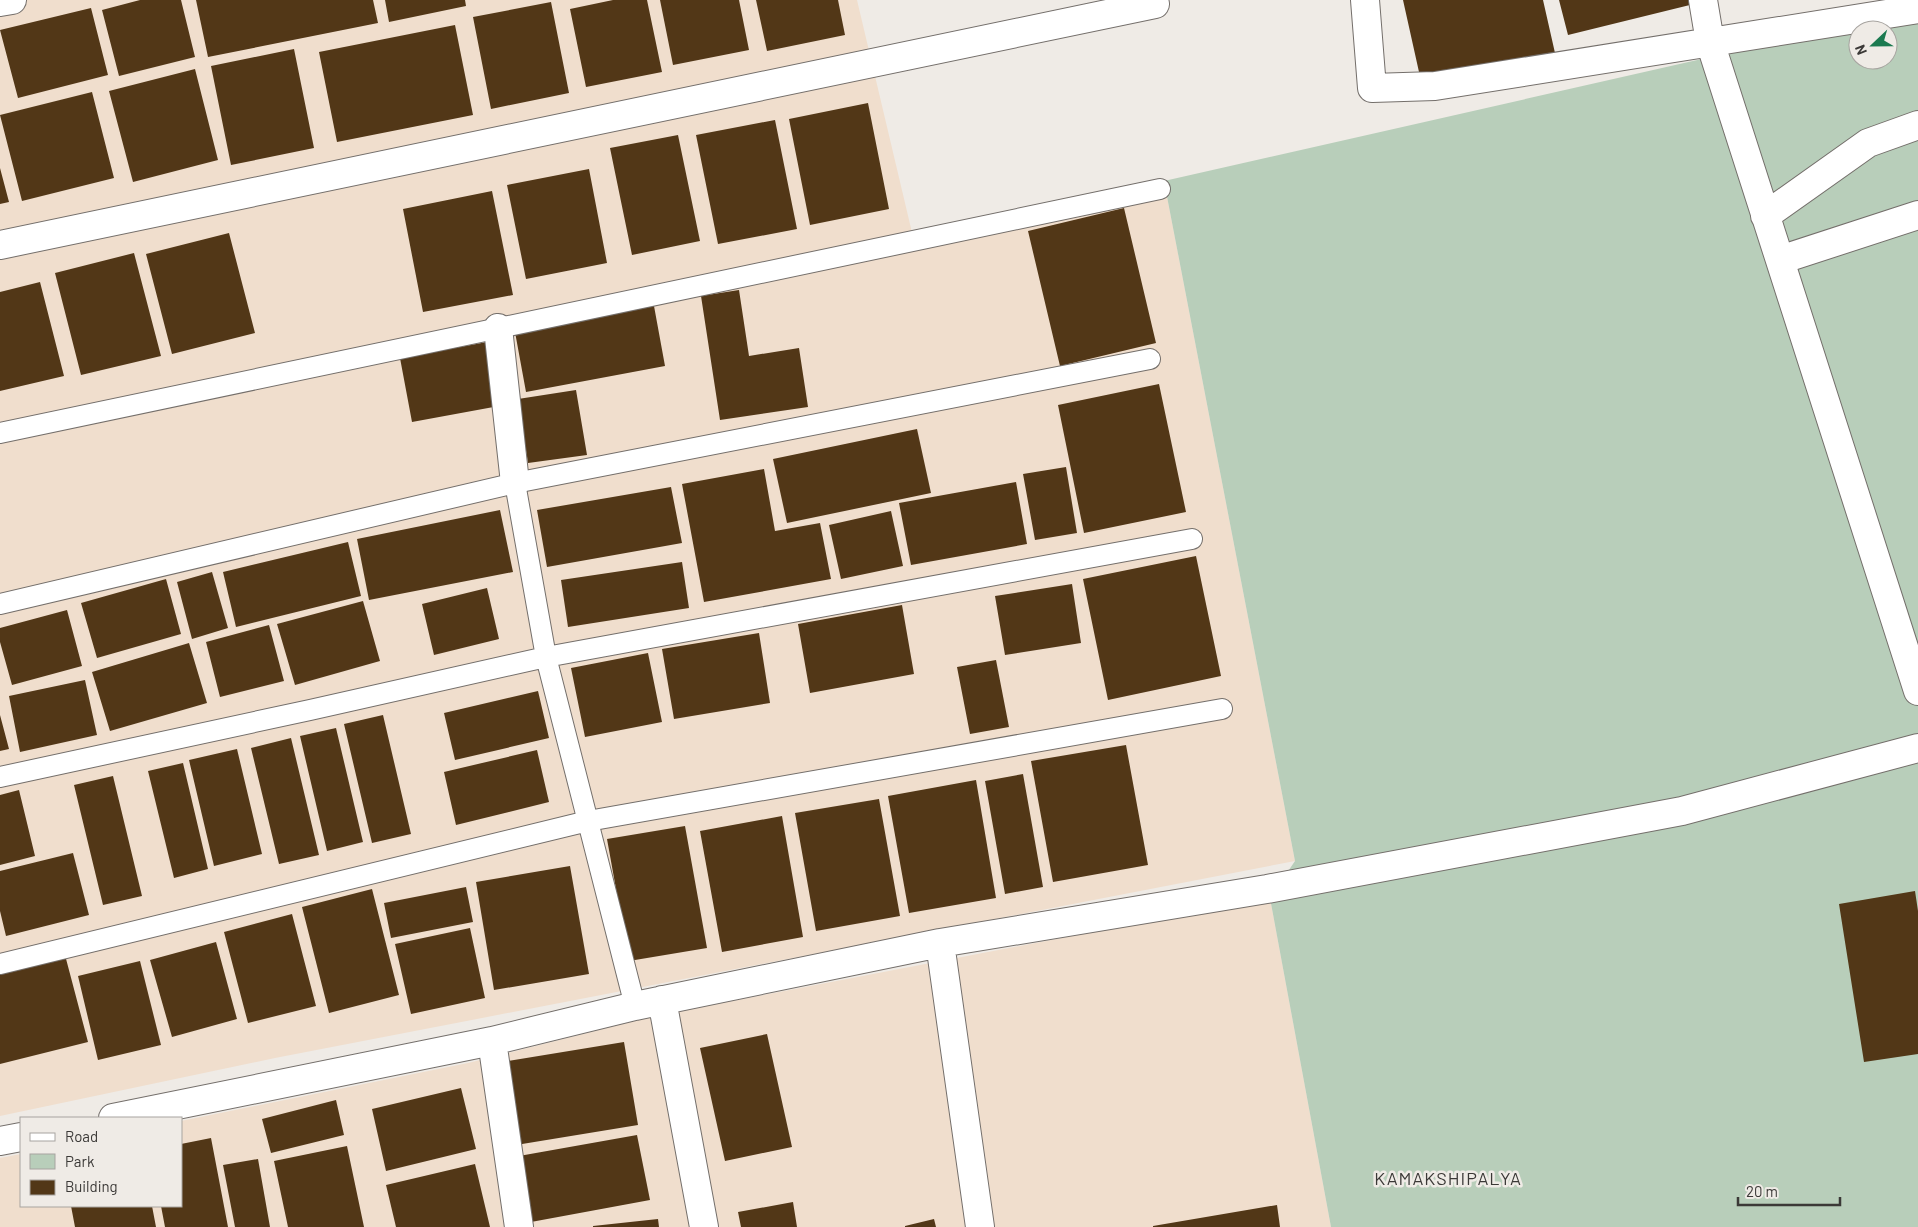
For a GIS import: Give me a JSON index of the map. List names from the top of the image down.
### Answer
{
  "districts": ["KAMAKSHIPALYA"],
  "legend": ["Road", "Park", "Building"],
  "scale_bar": "20 m",
  "north": "left"
}
